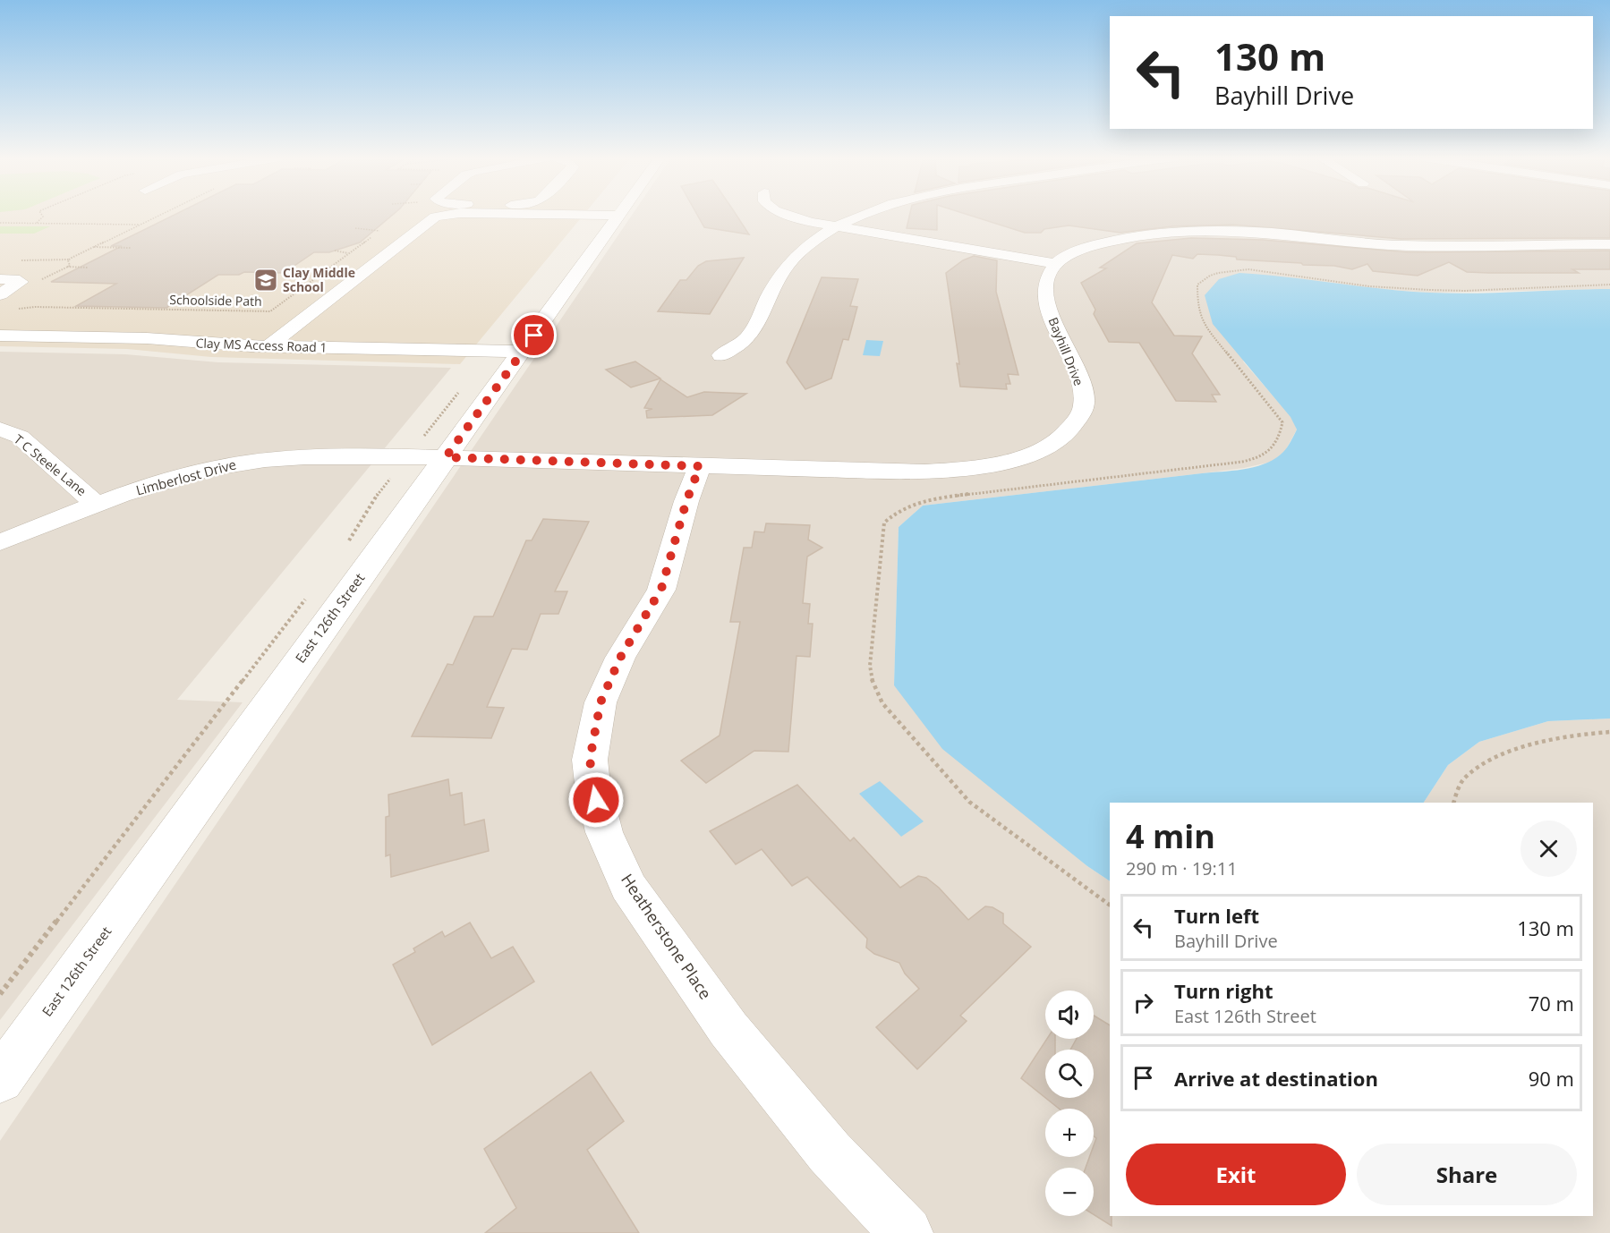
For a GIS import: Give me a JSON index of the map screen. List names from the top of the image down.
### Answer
{
  "streets": {
    "street": [
      "Clay MS Access Road 1",
      "Bayhill Drive",
      "T C Steele Lane",
      "Limberlost Drive",
      "East 126th Street",
      "Heatherstone Place"
    ],
    "path": ["Schoolside Path"]
  },
  "crossings": [
    ["Clay MS Access Road 1", "East 126th Street"],
    ["Bayhill Drive", "Limberlost Drive"],
    ["Bayhill Drive", "East 126th Street"],
    ["Bayhill Drive", "Heatherstone Place"],
    ["T C Steele Lane", "Limberlost Drive"],
    ["Limberlost Drive", "East 126th Street"]
  ],
  "places": {
    "school or university": ["Clay Middle School"]
  },
  "page": {
    "turn": ["130 m", "Bayhill Drive"],
    "heading": ["4 min", "290 m · 19:11"],
    "list": [
      {
        "name": "Turn left",
        "note": "Bayhill Drive",
        "value": "130 m"
      },
      {
        "name": "Turn right",
        "note": "East 126th Street",
        "value": "70 m"
      },
      {
        "name": "Arrive at destination",
        "value": "90 m"
      }
    ],
    "map_buttons": ["+", "−"],
    "buttons": ["Exit", "Share"]
  }
}
